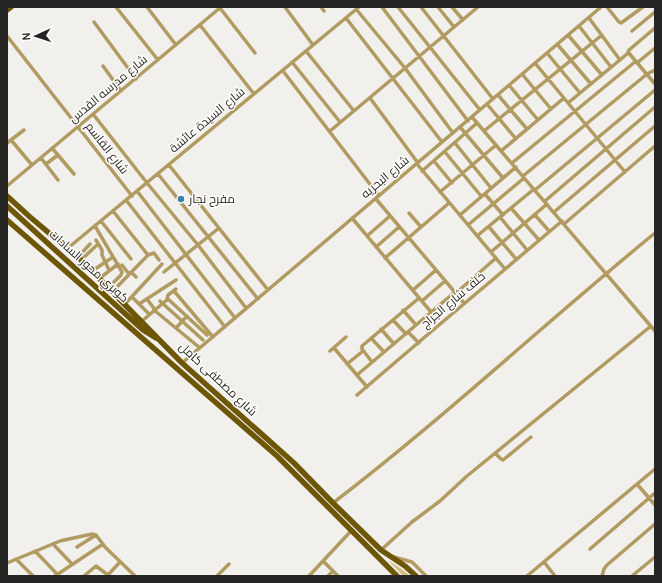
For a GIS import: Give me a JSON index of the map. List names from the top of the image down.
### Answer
{
  "streets": {
    "main road": ["كوبري محور السادات", "شارع مصطفى كامل"],
    "street": [
      "شارع مدرسه القدس",
      "شارع السيدة عائشة",
      "شارع القاسم",
      "شارع البحريه",
      "خلف شارع الجراج"
    ]
  },
  "crossings": [
    ["شارع مدرسه القدس", "شارع القاسم"],
    ["شارع السيدة عائشة", "شارع القاسم"],
    ["شارع السيدة عائشة", "شارع مصطفى كامل"],
    ["شارع البحريه", "شارع مصطفى كامل"],
    ["كوبري محور السادات", "شارع مصطفى كامل"]
  ],
  "places": ["مفرح نجار"],
  "north": "left"
}
